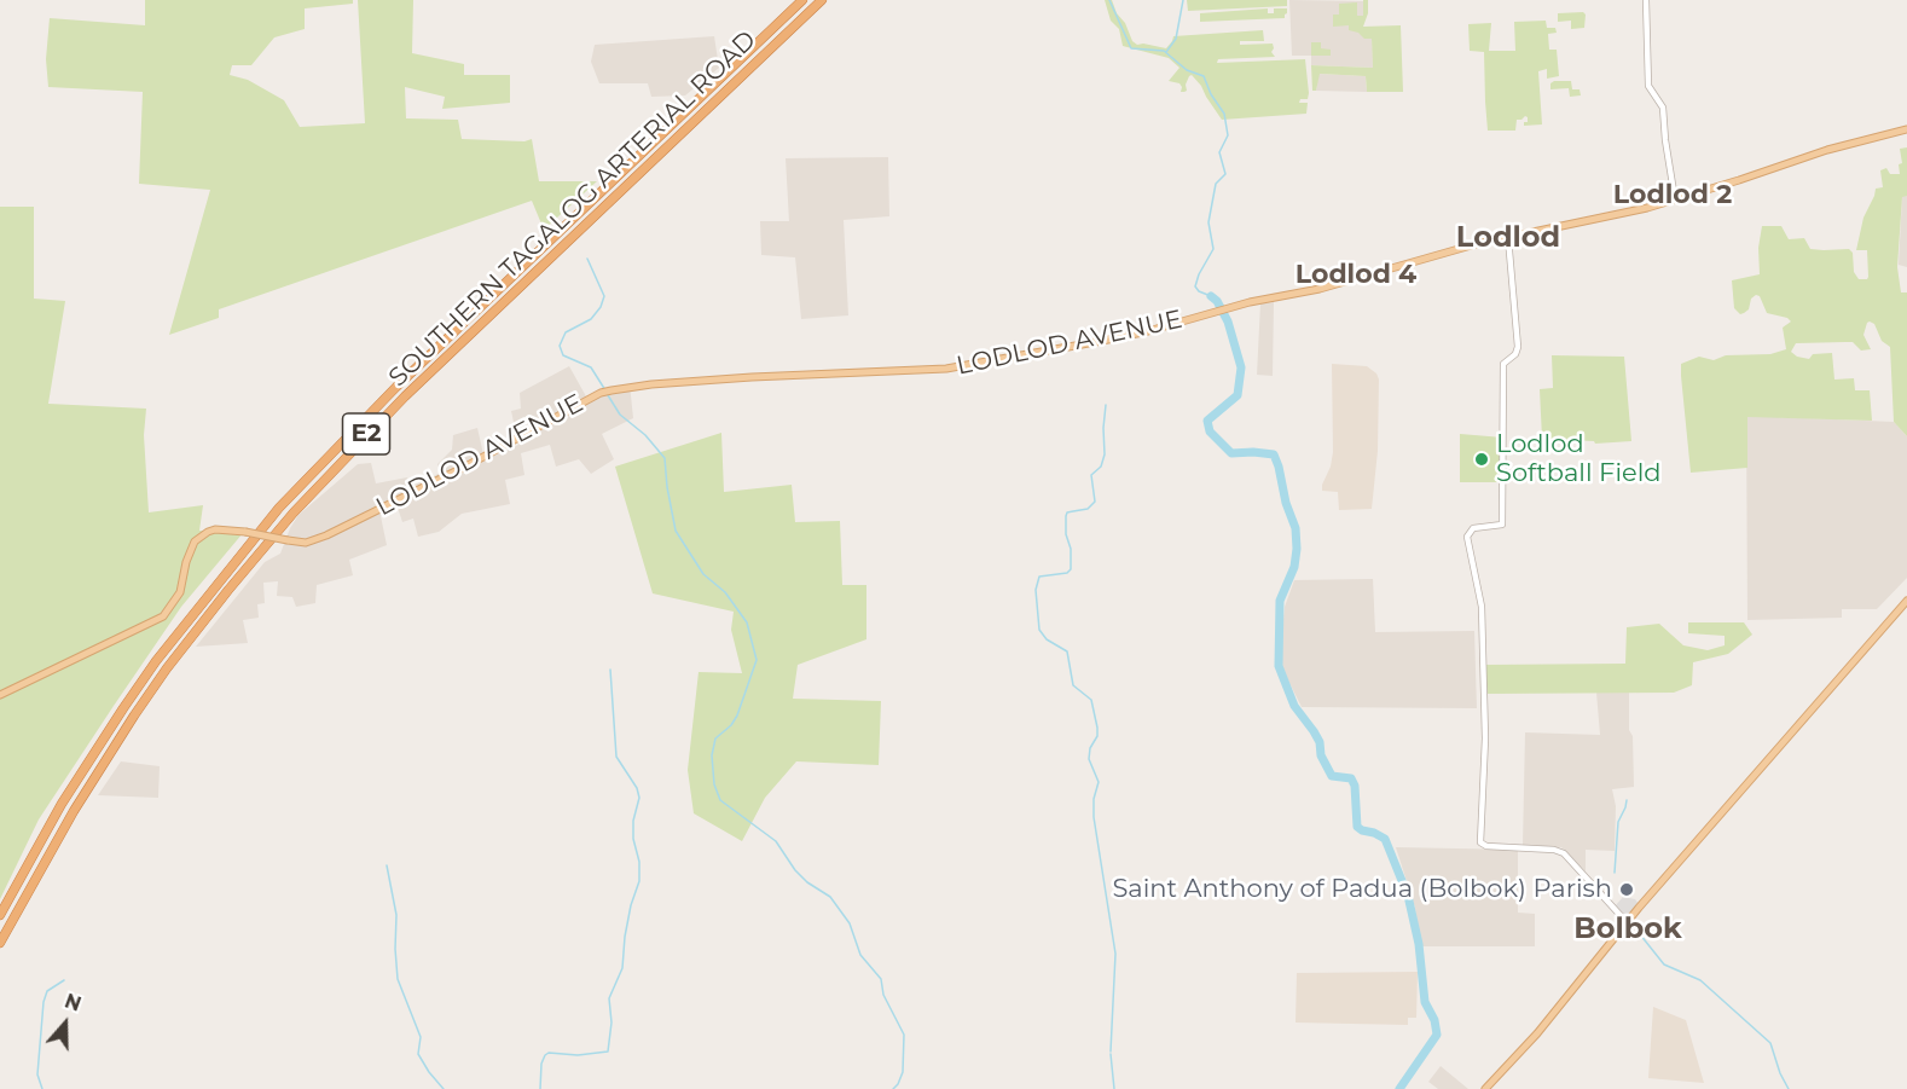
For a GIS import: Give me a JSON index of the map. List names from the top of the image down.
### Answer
{
  "streets": {
    "highway": ["SOUTHERN TAGALOG ARTERIAL ROAD", "E2"],
    "main road": ["LODLOD AVENUE"]
  },
  "districts": [
    "Lodlod 2",
    "Lodlod",
    "Lodlod 4",
    "Bolbok"
  ],
  "places": ["Lodlod Softball Field", "Saint Anthony of Padua (Bolbok) Parish"],
  "north": "top"
}
